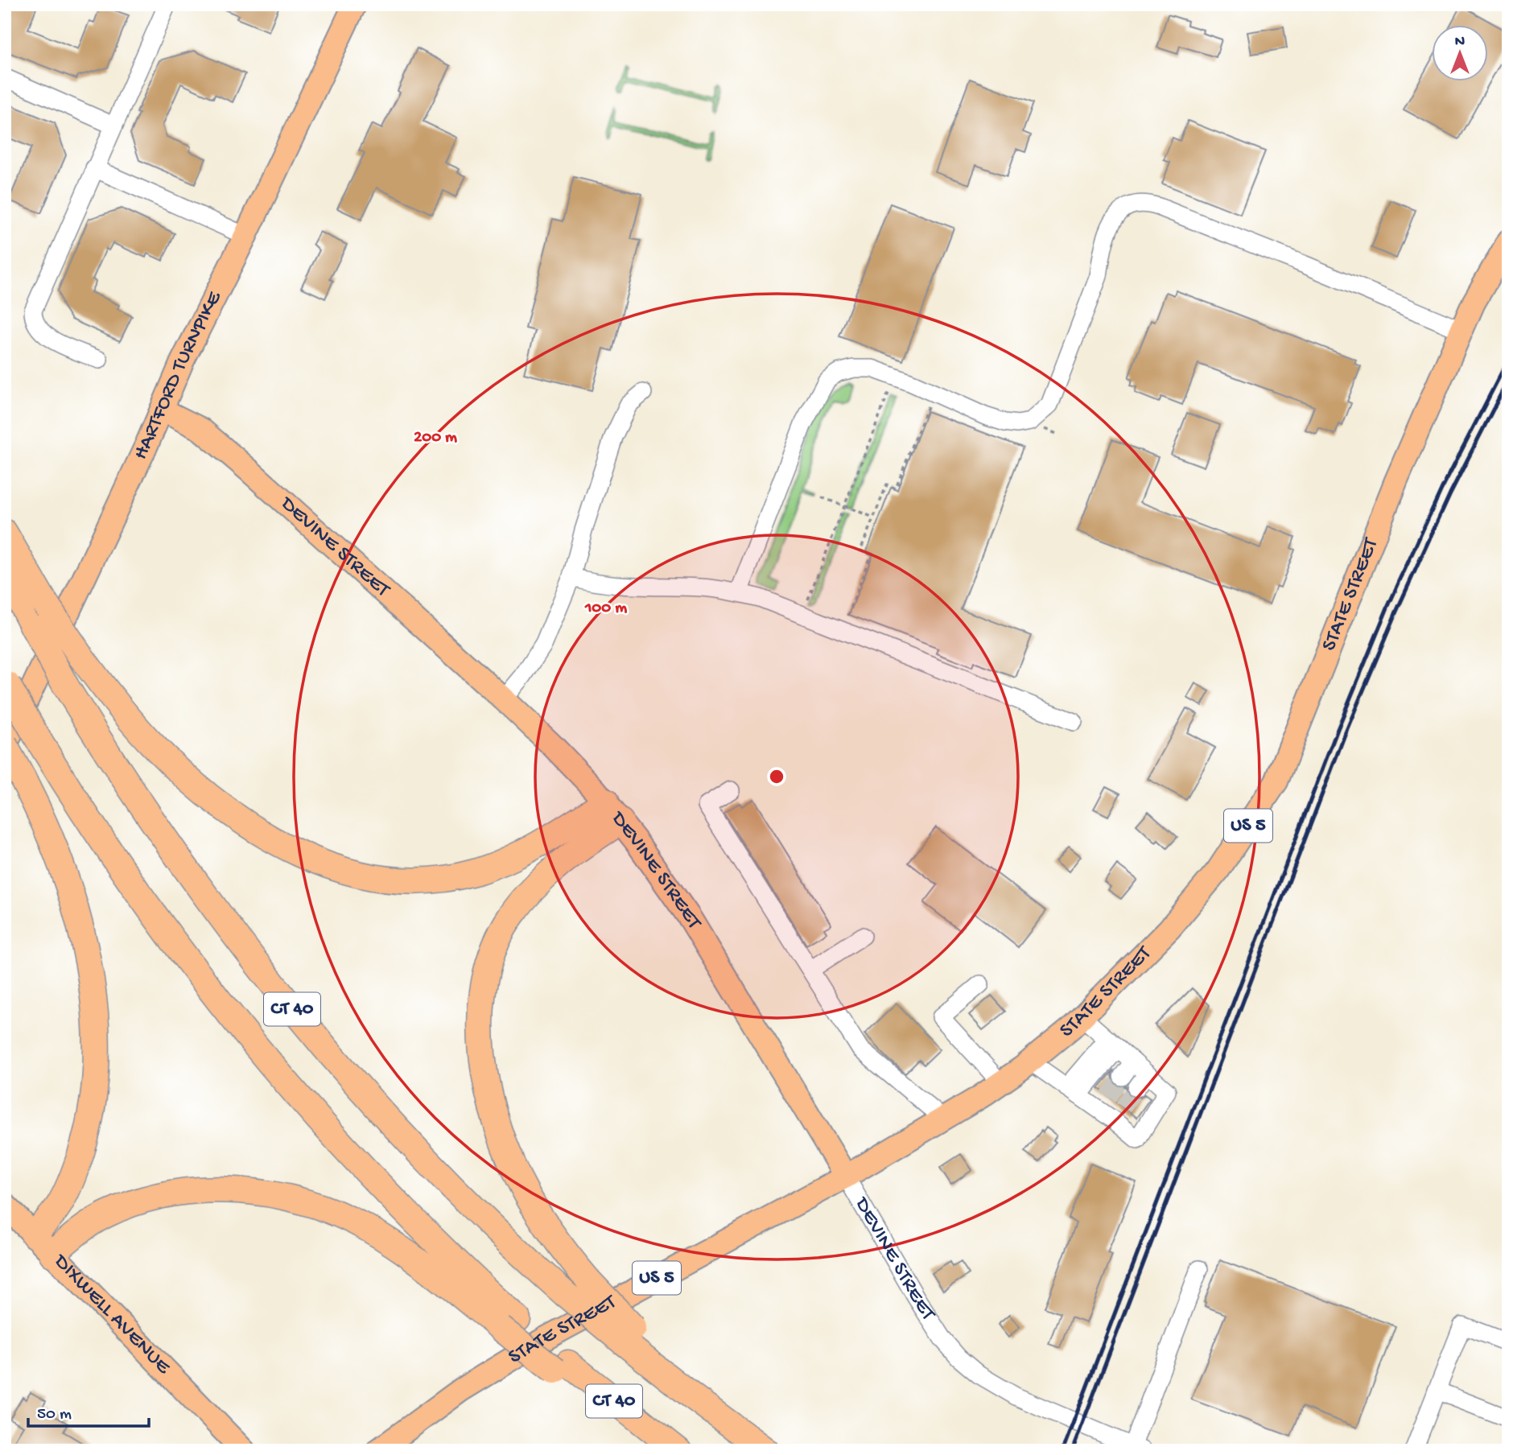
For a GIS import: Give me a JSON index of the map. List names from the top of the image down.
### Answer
{
  "streets": {
    "highway": ["CT 40"],
    "main road": [
      "HARTFORD TURNPIKE",
      "DEVINE STREET",
      "STATE STREET",
      "US 5",
      "DIXWELL AVENUE"
    ]
  },
  "crossings": [
    ["HARTFORD TURNPIKE", "DEVINE STREET"],
    ["DEVINE STREET", "STATE STREET"]
  ],
  "scale_bar": "50 m",
  "north": "top",
  "rings": ["200 m", "100 m"]
}
